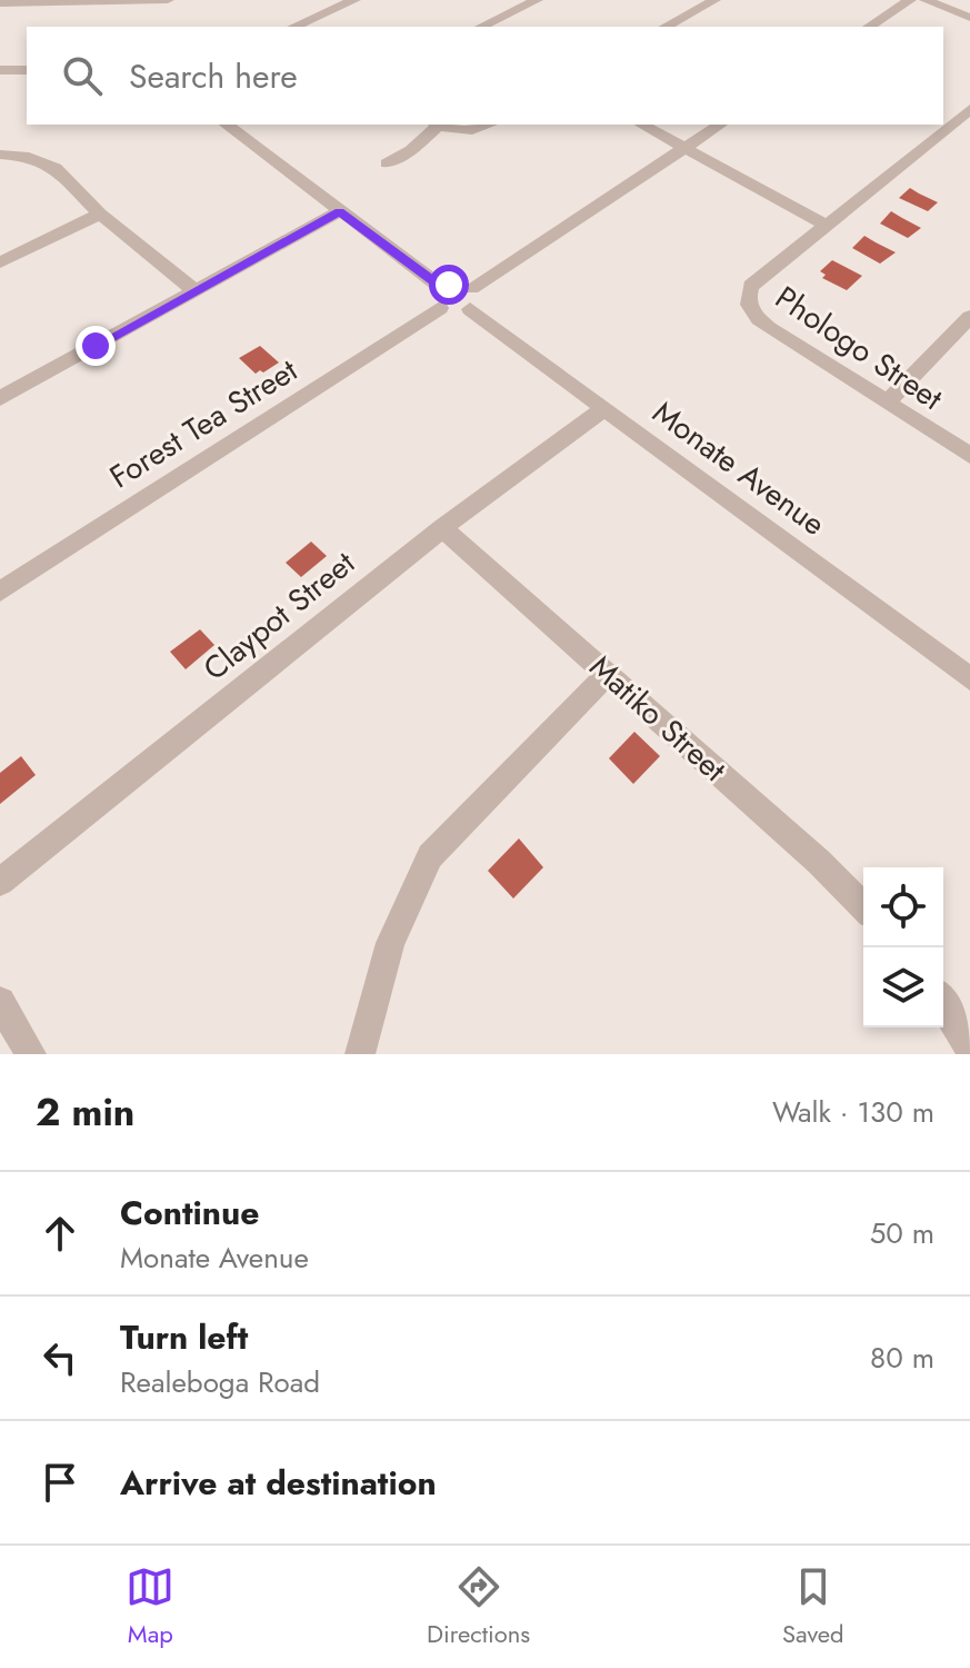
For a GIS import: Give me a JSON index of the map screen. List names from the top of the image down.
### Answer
{
  "streets": {
    "street": [
      "Phologo Street",
      "Forest Tea Street",
      "Monate Avenue",
      "Claypot Street",
      "Matiko Street"
    ]
  },
  "crossings": [
    ["Monate Avenue", "Claypot Street"],
    ["Claypot Street", "Matiko Street"]
  ],
  "page": {
    "search": "Search here",
    "heading": ["2 min", "Walk · 130 m"],
    "list": [
      ["Continue", "Monate Avenue", "50 m"],
      ["Turn left", "Realeboga Road", "80 m"],
      "Arrive at destination"
    ],
    "nav": ["Map", "Directions", "Saved"]
  }
}
